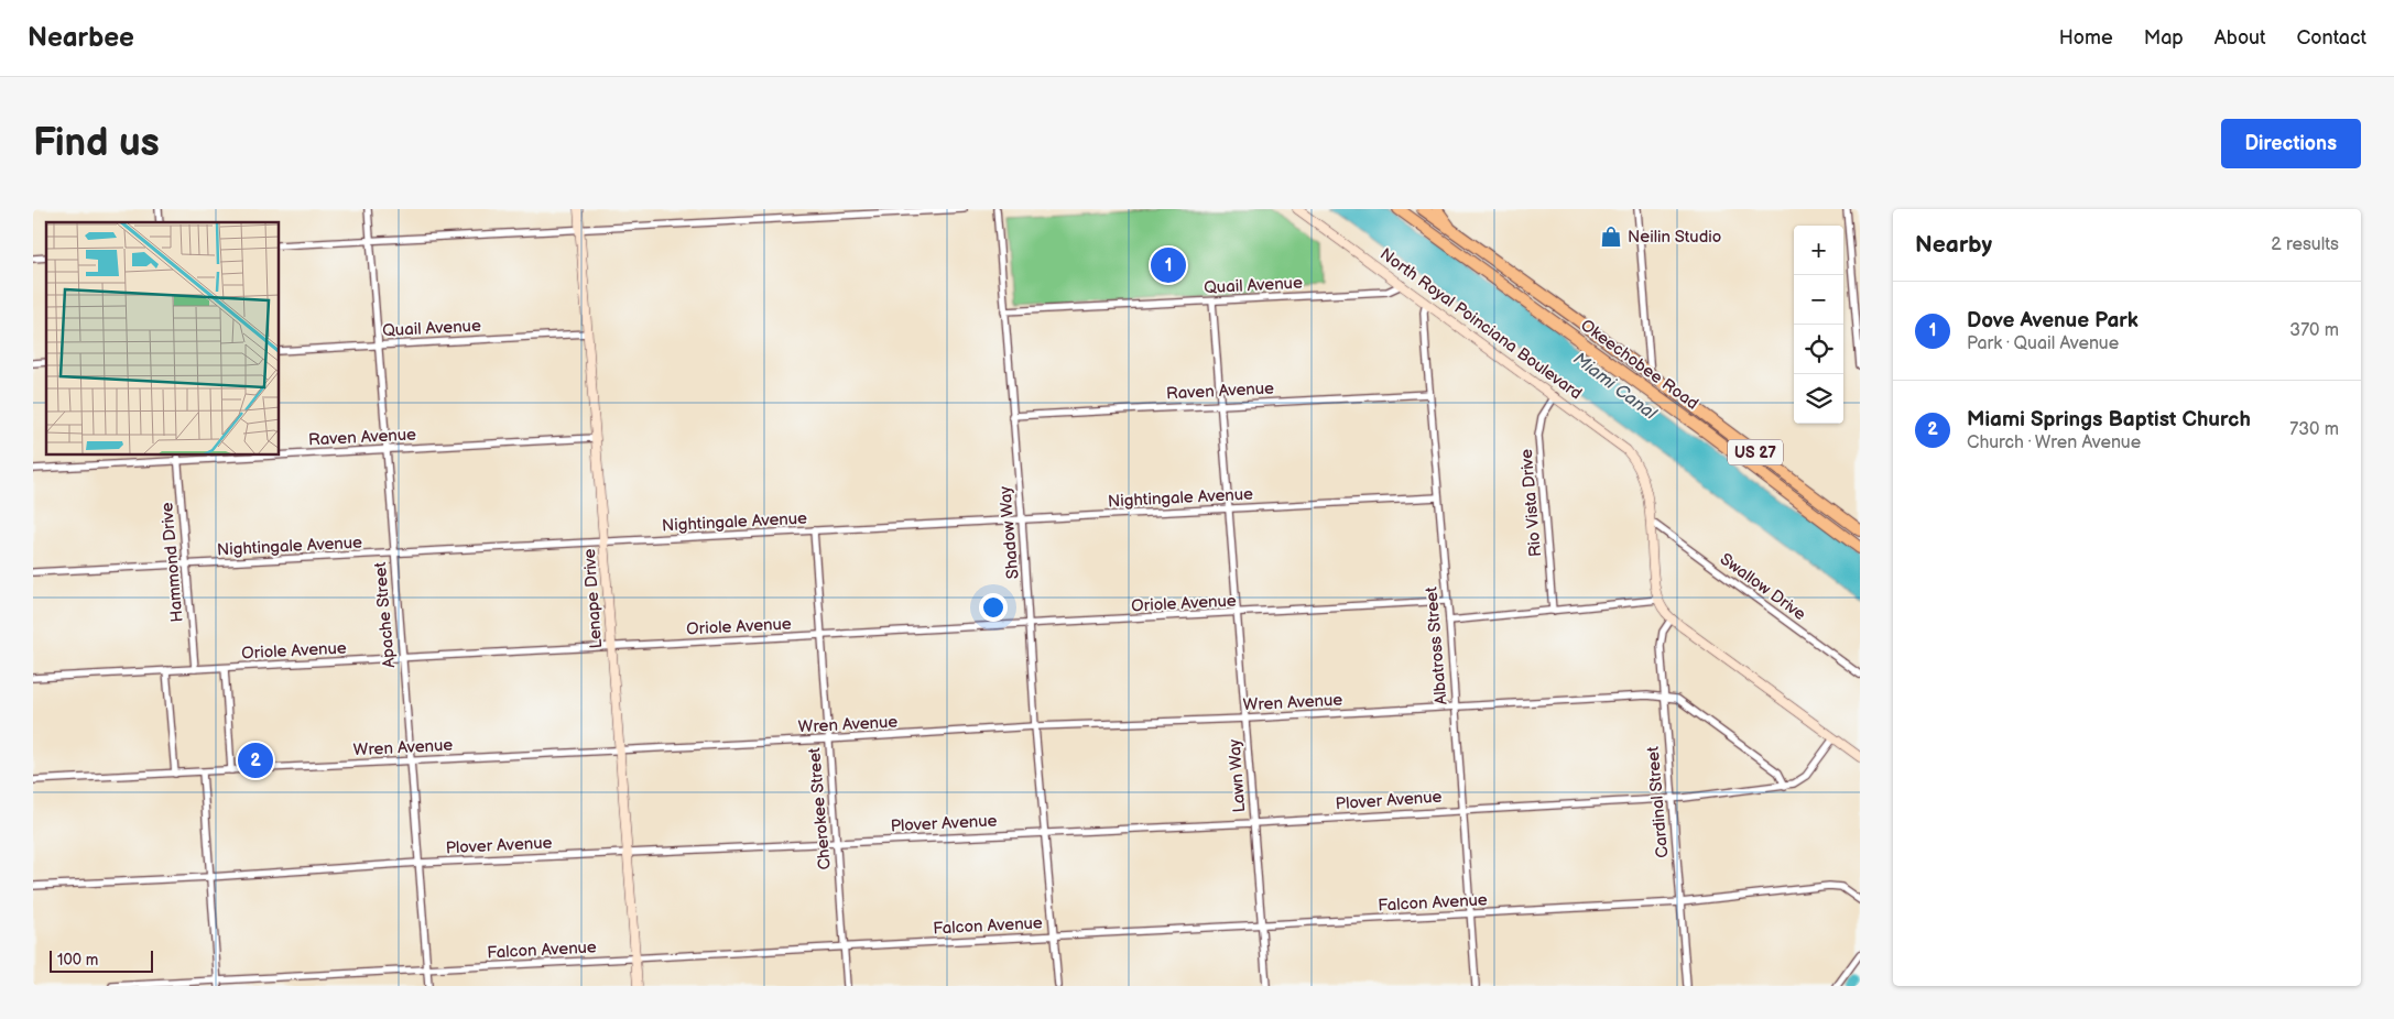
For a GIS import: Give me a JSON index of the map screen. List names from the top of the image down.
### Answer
{
  "streets": {
    "highway": ["Okeechobee Road", "US 27"],
    "street": [
      "Quail Avenue",
      "North Royal Poinciana Boulevard",
      "Raven Avenue",
      "Nightingale Avenue",
      "Rio Vista Drive",
      "Shadow Way",
      "Hammond Drive",
      "Swallow Drive",
      "Lenape Drive",
      "Oriole Avenue",
      "Apache Street",
      "Albatross Street",
      "Wren Avenue",
      "Lawn Way",
      "Plover Avenue",
      "Cardinal Street",
      "Cherokee Street",
      "Falcon Avenue"
    ]
  },
  "crossings": [
    ["Quail Avenue", "North Royal Poinciana Boulevard"],
    ["Quail Avenue", "Shadow Way"],
    ["Quail Avenue", "Lenape Drive"],
    ["Quail Avenue", "Apache Street"],
    ["Quail Avenue", "Lawn Way"],
    ["North Royal Poinciana Boulevard", "Rio Vista Drive"],
    ["North Royal Poinciana Boulevard", "Swallow Drive"],
    ["North Royal Poinciana Boulevard", "Albatross Street"],
    ["Raven Avenue", "Shadow Way"],
    ["Raven Avenue", "Hammond Drive"],
    ["Raven Avenue", "Lenape Drive"],
    ["Raven Avenue", "Apache Street"],
    ["Raven Avenue", "Albatross Street"],
    ["Raven Avenue", "Lawn Way"],
    ["Nightingale Avenue", "Shadow Way"],
    ["Nightingale Avenue", "Hammond Drive"],
    ["Nightingale Avenue", "Lenape Drive"],
    ["Nightingale Avenue", "Apache Street"],
    ["Nightingale Avenue", "Albatross Street"],
    ["Nightingale Avenue", "Lawn Way"],
    ["Nightingale Avenue", "Cherokee Street"],
    ["Shadow Way", "Oriole Avenue"],
    ["Shadow Way", "Wren Avenue"],
    ["Shadow Way", "Plover Avenue"],
    ["Shadow Way", "Falcon Avenue"],
    ["Hammond Drive", "Oriole Avenue"],
    ["Lenape Drive", "Oriole Avenue"],
    ["Lenape Drive", "Wren Avenue"],
    ["Lenape Drive", "Plover Avenue"],
    ["Lenape Drive", "Falcon Avenue"],
    ["Oriole Avenue", "Apache Street"],
    ["Oriole Avenue", "Albatross Street"],
    ["Oriole Avenue", "Lawn Way"],
    ["Oriole Avenue", "Cherokee Street"],
    ["Apache Street", "Wren Avenue"],
    ["Apache Street", "Plover Avenue"],
    ["Apache Street", "Falcon Avenue"],
    ["Albatross Street", "Wren Avenue"],
    ["Albatross Street", "Plover Avenue"],
    ["Albatross Street", "Falcon Avenue"],
    ["Wren Avenue", "Lawn Way"],
    ["Wren Avenue", "Plover Avenue"],
    ["Wren Avenue", "Cardinal Street"],
    ["Wren Avenue", "Cherokee Street"],
    ["Lawn Way", "Plover Avenue"],
    ["Lawn Way", "Falcon Avenue"],
    ["Plover Avenue", "Cardinal Street"],
    ["Plover Avenue", "Cherokee Street"],
    ["Cardinal Street", "Falcon Avenue"],
    ["Cherokee Street", "Falcon Avenue"]
  ],
  "water": ["Miami Canal"],
  "places": {
    "shop": ["Neilin Studio"]
  },
  "scale_bar": "100 m",
  "page": {
    "header": "Nearbee",
    "nav": [
      "Home",
      "Map",
      "About",
      "Contact"
    ],
    "buttons": "Directions",
    "title": "Find us",
    "heading": ["Nearby", "2 results"],
    "map_buttons": ["+", "−"],
    "pins": ["1", "2"],
    "list": [
      {
        "mark": "1",
        "name": "Dove Avenue Park",
        "note": "Park · Quail Avenue",
        "value": "370 m"
      },
      {
        "mark": "2",
        "name": "Miami Springs Baptist Church",
        "note": "Church · Wren Avenue",
        "value": "730 m"
      }
    ],
    "scale": "100 m"
  }
}
